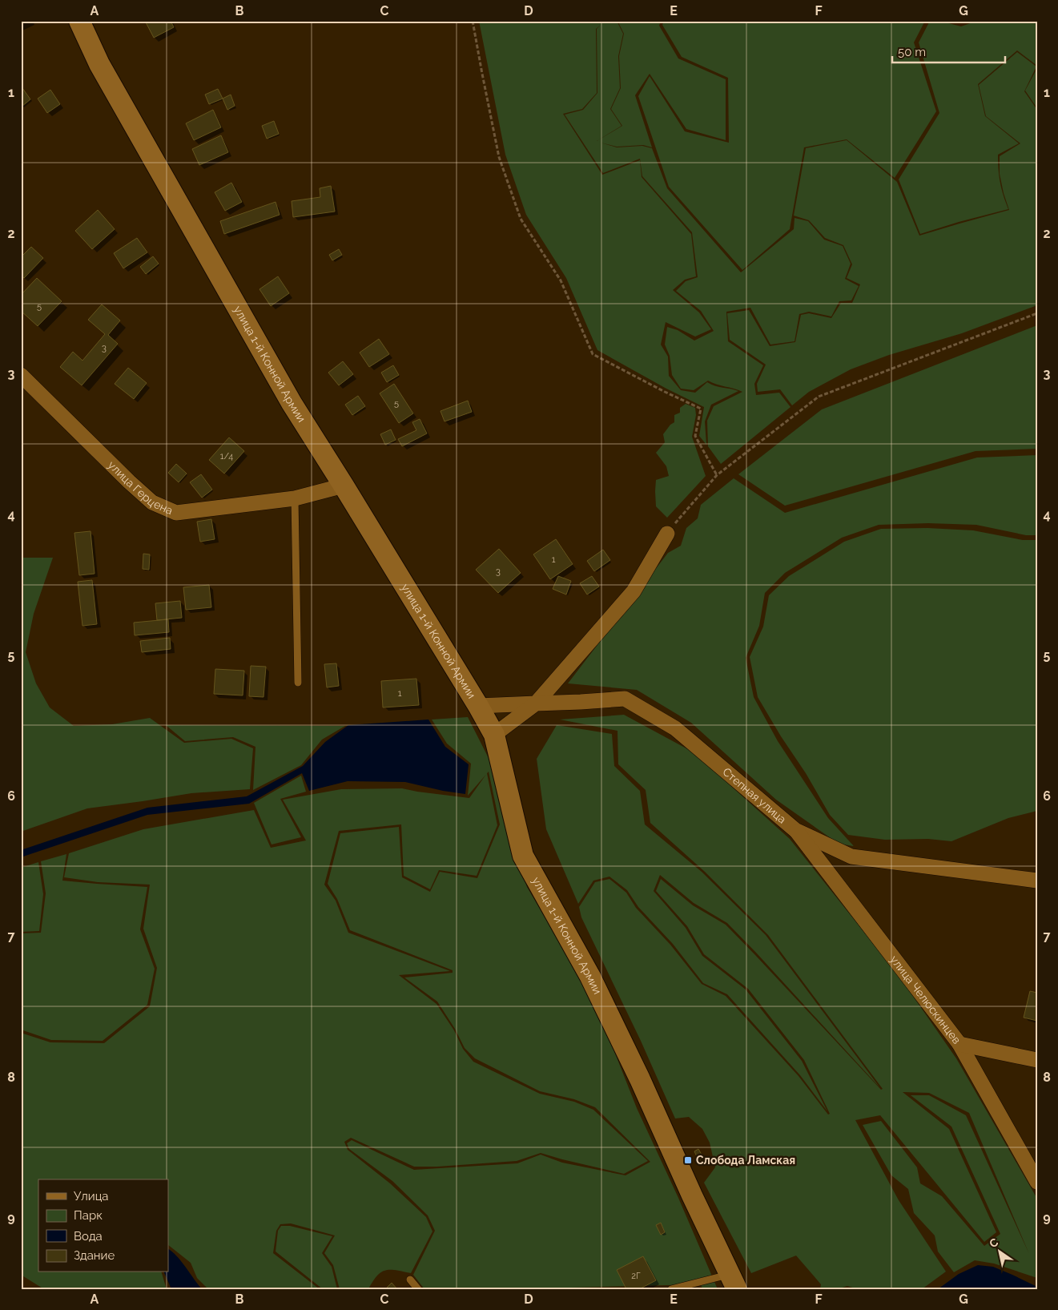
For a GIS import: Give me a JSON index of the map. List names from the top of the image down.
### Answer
{
  "streets": {
    "main road": ["улица 1-й Конной Армии"],
    "street": ["улица Герцена", "Степная улица", "улица Челюскинцев"]
  },
  "crossings": [
    ["улица 1-й Конной Армии", "улица Герцена"],
    ["улица 1-й Конной Армии", "Степная улица"],
    ["Степная улица", "улица Челюскинцев"]
  ],
  "places": {
    "transit": ["Слобода Ламская"]
  },
  "house_numbers": [
    "5",
    "3",
    "5",
    "1/4",
    "1",
    "3",
    "1",
    "2Г"
  ],
  "legend": [
    "Улица",
    "Парк",
    "Вода",
    "Здание"
  ],
  "scale_bar": "50 m",
  "north": "top left",
  "grid": {
    "columns": [
      "A",
      "B",
      "C",
      "D",
      "E",
      "F",
      "G"
    ],
    "rows": [
      "1",
      "2",
      "3",
      "4",
      "5",
      "6",
      "7",
      "8",
      "9"
    ]
  }
}
